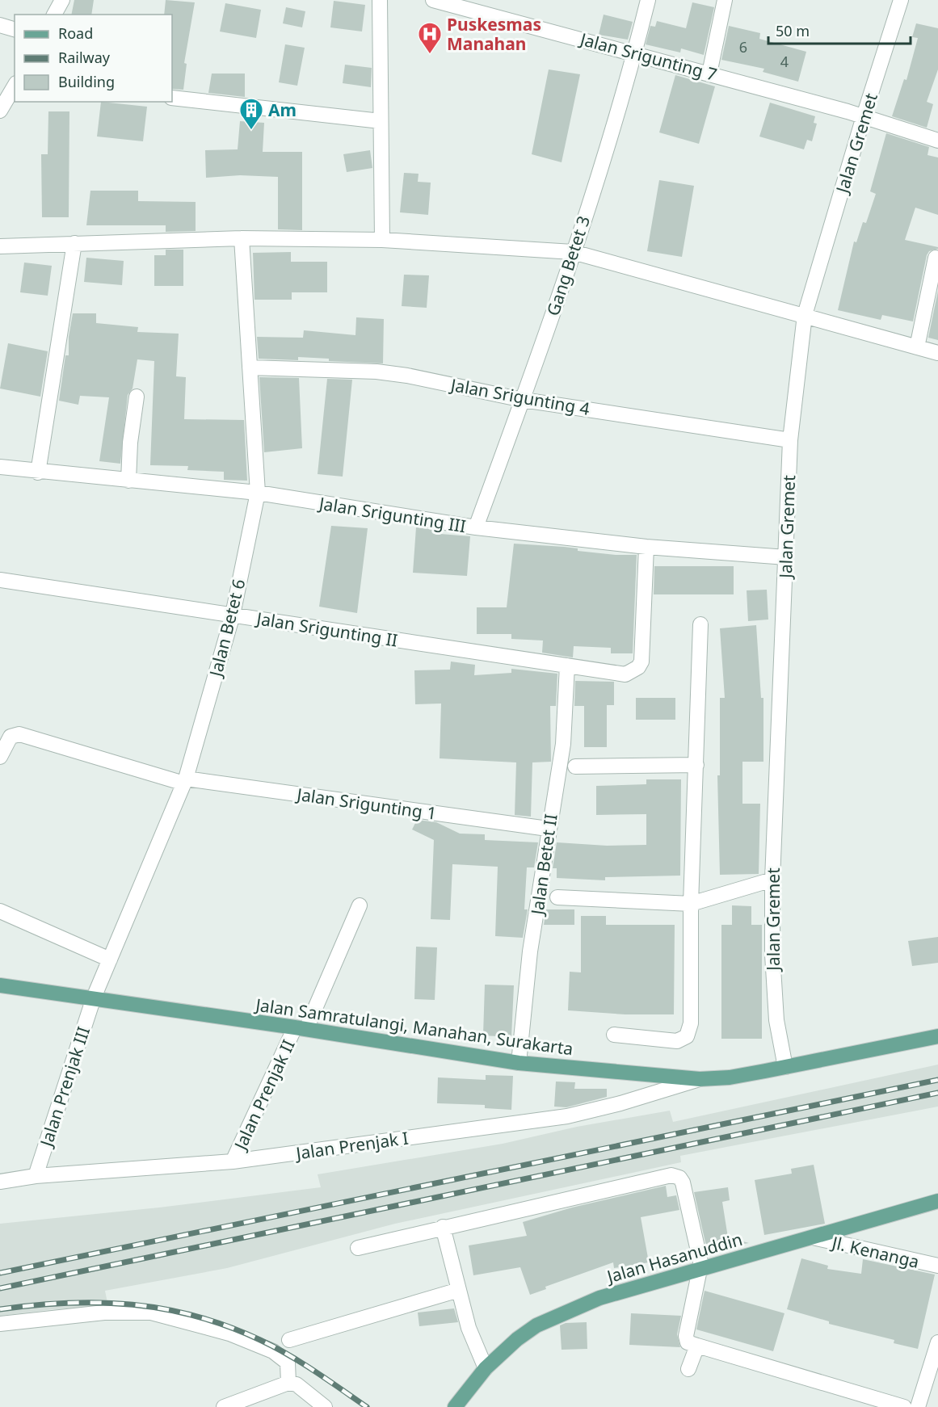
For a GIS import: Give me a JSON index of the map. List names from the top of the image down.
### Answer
{
  "streets": {
    "main road": ["Jalan Samratulangi, Manahan, Surakarta", "Jalan Hasanuddin"],
    "street": [
      "Jalan Srigunting 7",
      "Jalan Gremet",
      "Gang Betet 3",
      "Jalan Srigunting 4",
      "Jalan Srigunting III",
      "Jalan Betet 6",
      "Jalan Srigunting II",
      "Jalan Srigunting 1",
      "Jalan Betet II",
      "Jalan Prenjak III",
      "Jalan Prenjak II",
      "Jalan Prenjak I",
      "Jl. Kenanga"
    ]
  },
  "crossings": [
    ["Jalan Srigunting 7", "Jalan Gremet"],
    ["Jalan Srigunting 7", "Gang Betet 3"],
    ["Jalan Gremet", "Jalan Srigunting 4"],
    ["Jalan Gremet", "Jalan Srigunting III"],
    ["Jalan Gremet", "Jalan Samratulangi, Manahan, Surakarta"],
    ["Gang Betet 3", "Jalan Srigunting 4"],
    ["Gang Betet 3", "Jalan Srigunting III"],
    ["Jalan Srigunting 4", "Jalan Betet 6"],
    ["Jalan Srigunting III", "Jalan Betet 6"],
    ["Jalan Srigunting III", "Jalan Srigunting II"],
    ["Jalan Betet 6", "Jalan Srigunting II"],
    ["Jalan Betet 6", "Jalan Srigunting 1"],
    ["Jalan Betet 6", "Jalan Samratulangi, Manahan, Surakarta"],
    ["Jalan Betet 6", "Jalan Prenjak III"],
    ["Jalan Srigunting II", "Jalan Betet II"],
    ["Jalan Srigunting 1", "Jalan Betet II"],
    ["Jalan Betet II", "Jalan Samratulangi, Manahan, Surakarta"],
    ["Jalan Samratulangi, Manahan, Surakarta", "Jalan Prenjak III"],
    ["Jalan Samratulangi, Manahan, Surakarta", "Jalan Prenjak II"],
    ["Jalan Samratulangi, Manahan, Surakarta", "Jalan Prenjak I"],
    ["Jalan Prenjak III", "Jalan Prenjak I"],
    ["Jalan Prenjak II", "Jalan Prenjak I"],
    ["Jl. Kenanga", "Jalan Hasanuddin"]
  ],
  "places": {
    "hospital": ["Puskesmas Manahan"],
    "building": ["Am"]
  },
  "house_numbers": ["6", "4"],
  "legend": ["Road", "Railway", "Building"],
  "scale_bar": "50 m"
}
